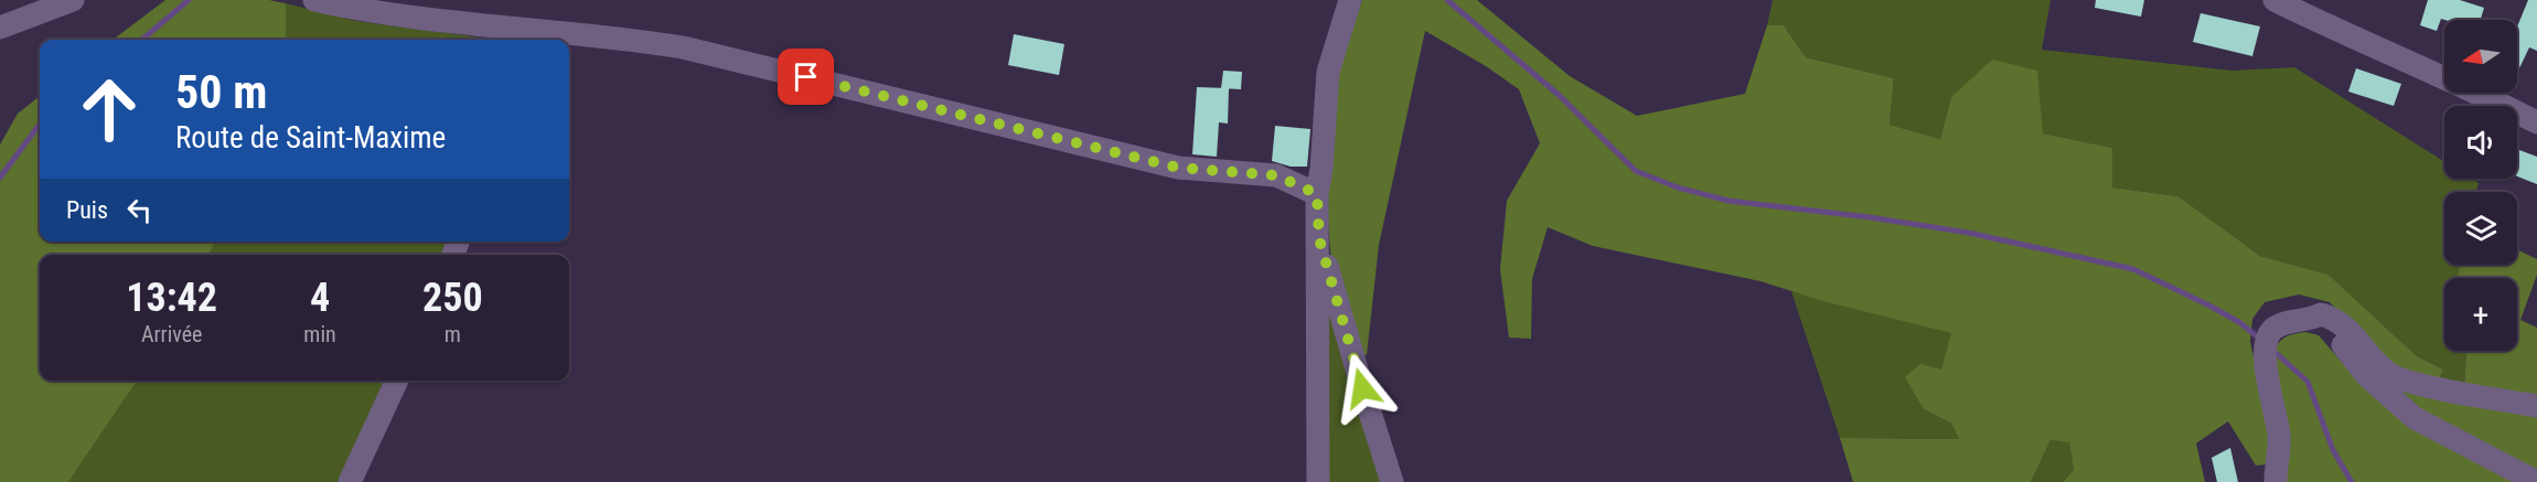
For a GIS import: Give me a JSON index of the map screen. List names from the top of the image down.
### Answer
{
  "north": "left",
  "page": {
    "map_buttons": "+",
    "turn": ["50 m", "Route de Saint-Maxime"],
    "then": "Puis",
    "eta": [
      "13:42",
      "Arrivée",
      "4",
      "min",
      "250",
      "m"
    ]
  }
}
